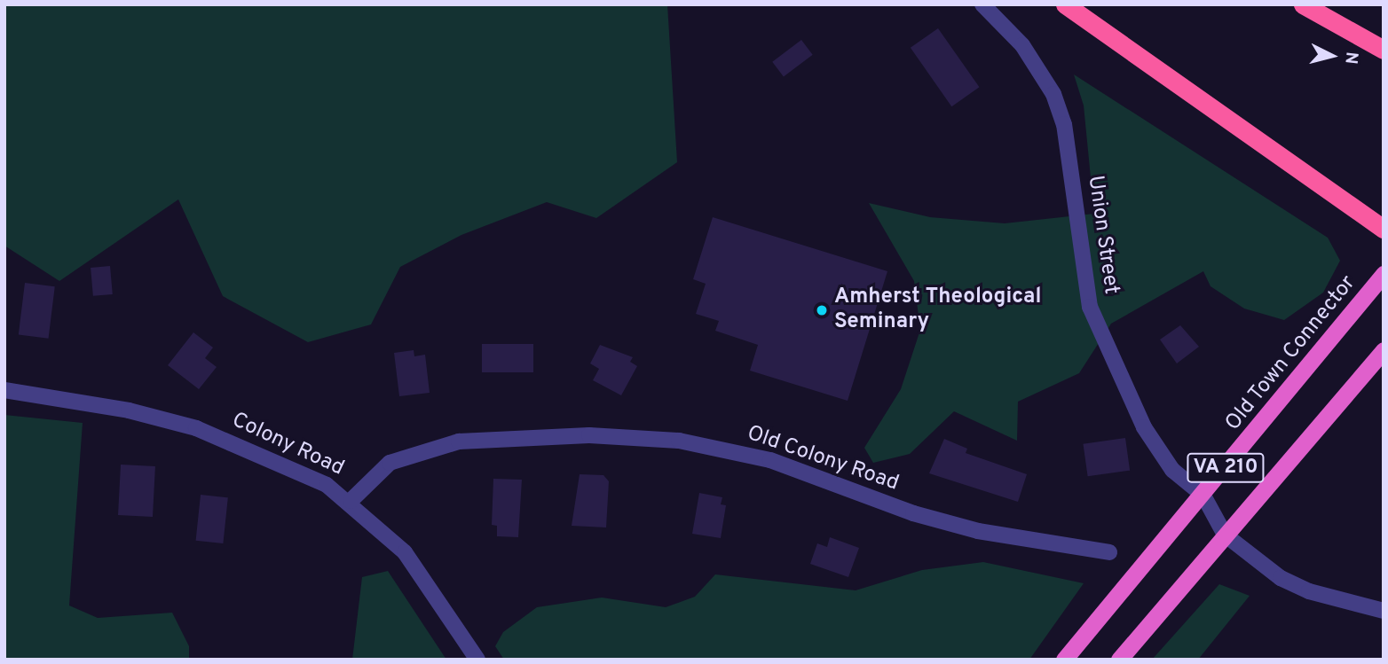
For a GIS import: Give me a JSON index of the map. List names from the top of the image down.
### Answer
{
  "streets": {
    "highway": ["Old Town Connector", "VA 210"],
    "street": ["Union Street", "Colony Road", "Old Colony Road"]
  },
  "crossings": [
    ["Union Street", "Old Town Connector"],
    ["Union Street", "VA 210"],
    ["Colony Road", "Old Colony Road"]
  ],
  "places": ["Amherst Theological Seminary"],
  "north": "right"
}
